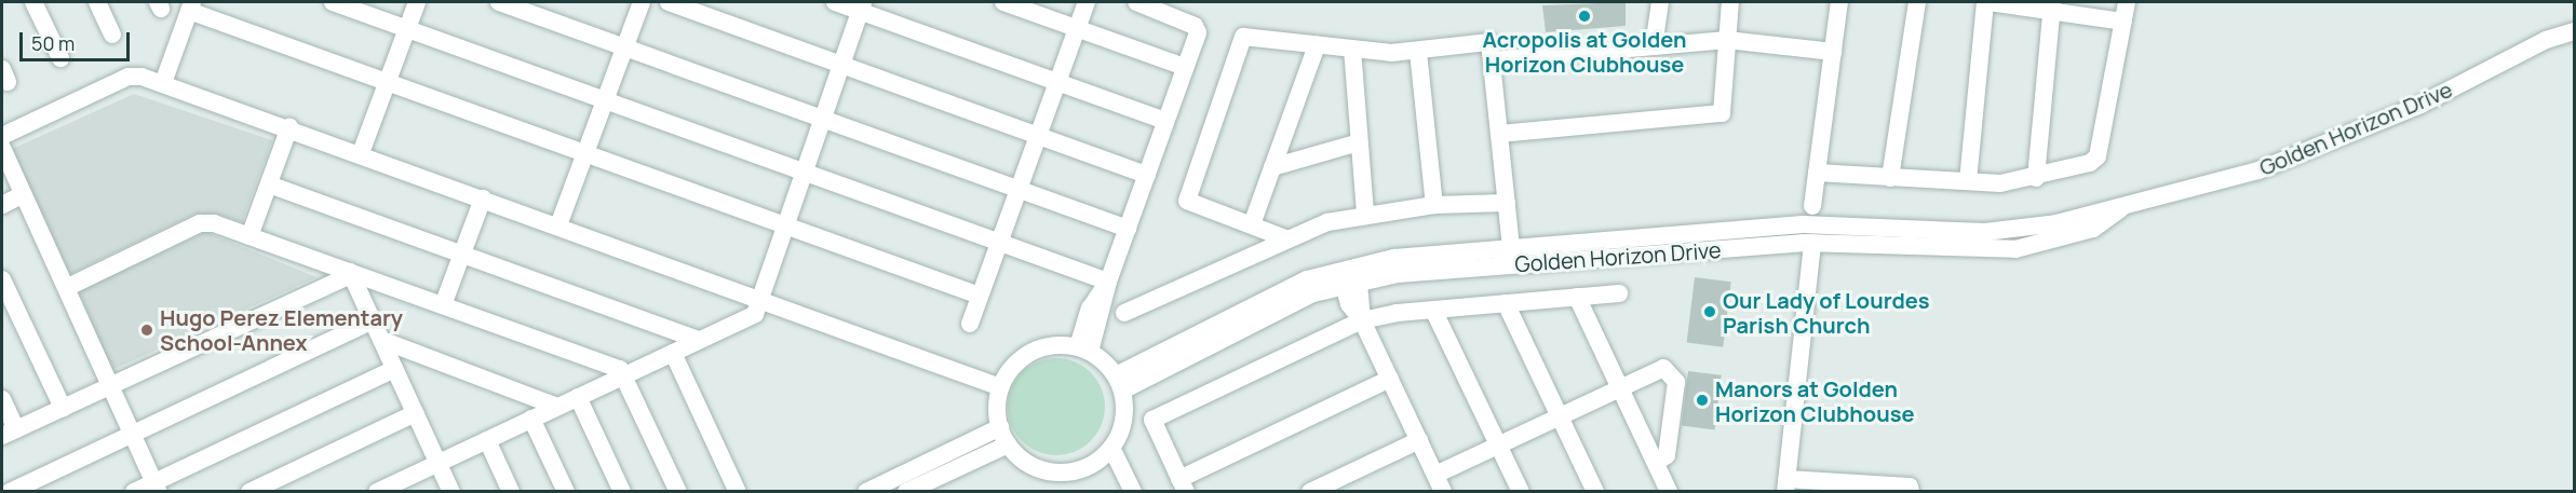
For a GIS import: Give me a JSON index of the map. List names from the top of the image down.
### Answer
{
  "streets": {
    "street": ["Golden Horizon Drive"]
  },
  "places": [
    "Acropolis at Golden Horizon Clubhouse",
    "Our Lady of Lourdes Parish Church",
    "Hugo Perez Elementary School-Annex",
    "Manors at Golden Horizon Clubhouse"
  ],
  "scale_bar": "50 m"
}
